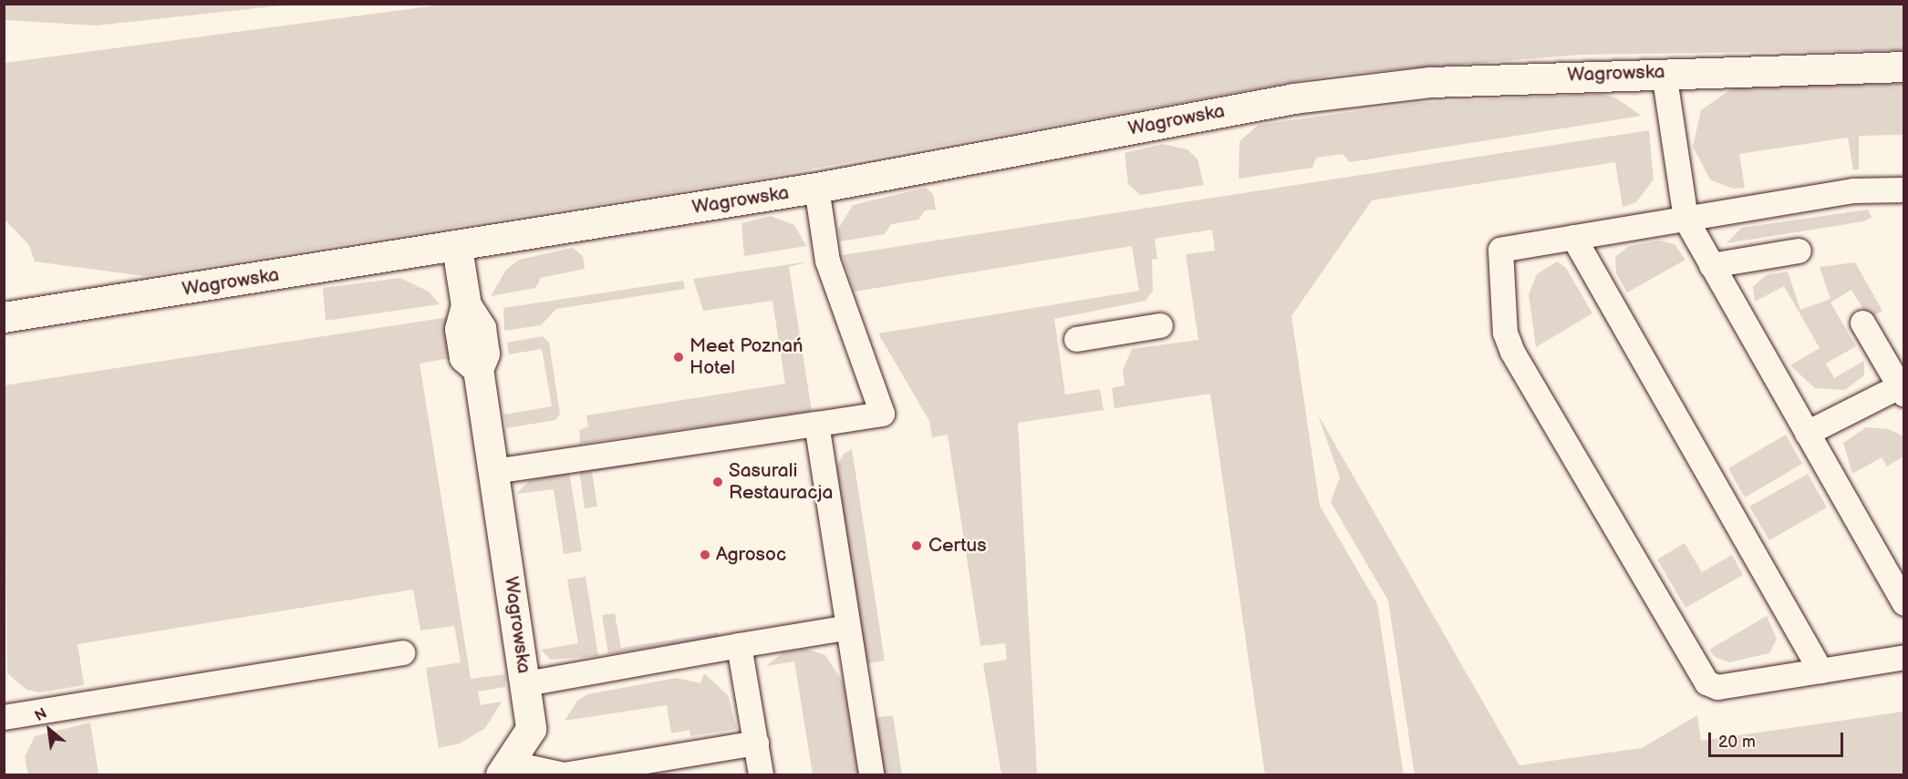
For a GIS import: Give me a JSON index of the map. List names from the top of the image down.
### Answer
{
  "streets": {
    "street": ["Wagrowska"]
  },
  "places": [
    "Meet Poznań Hotel",
    "Sasurali Restauracja",
    "Certus",
    "Agrosoc"
  ],
  "scale_bar": "20 m",
  "north": "top left"
}
